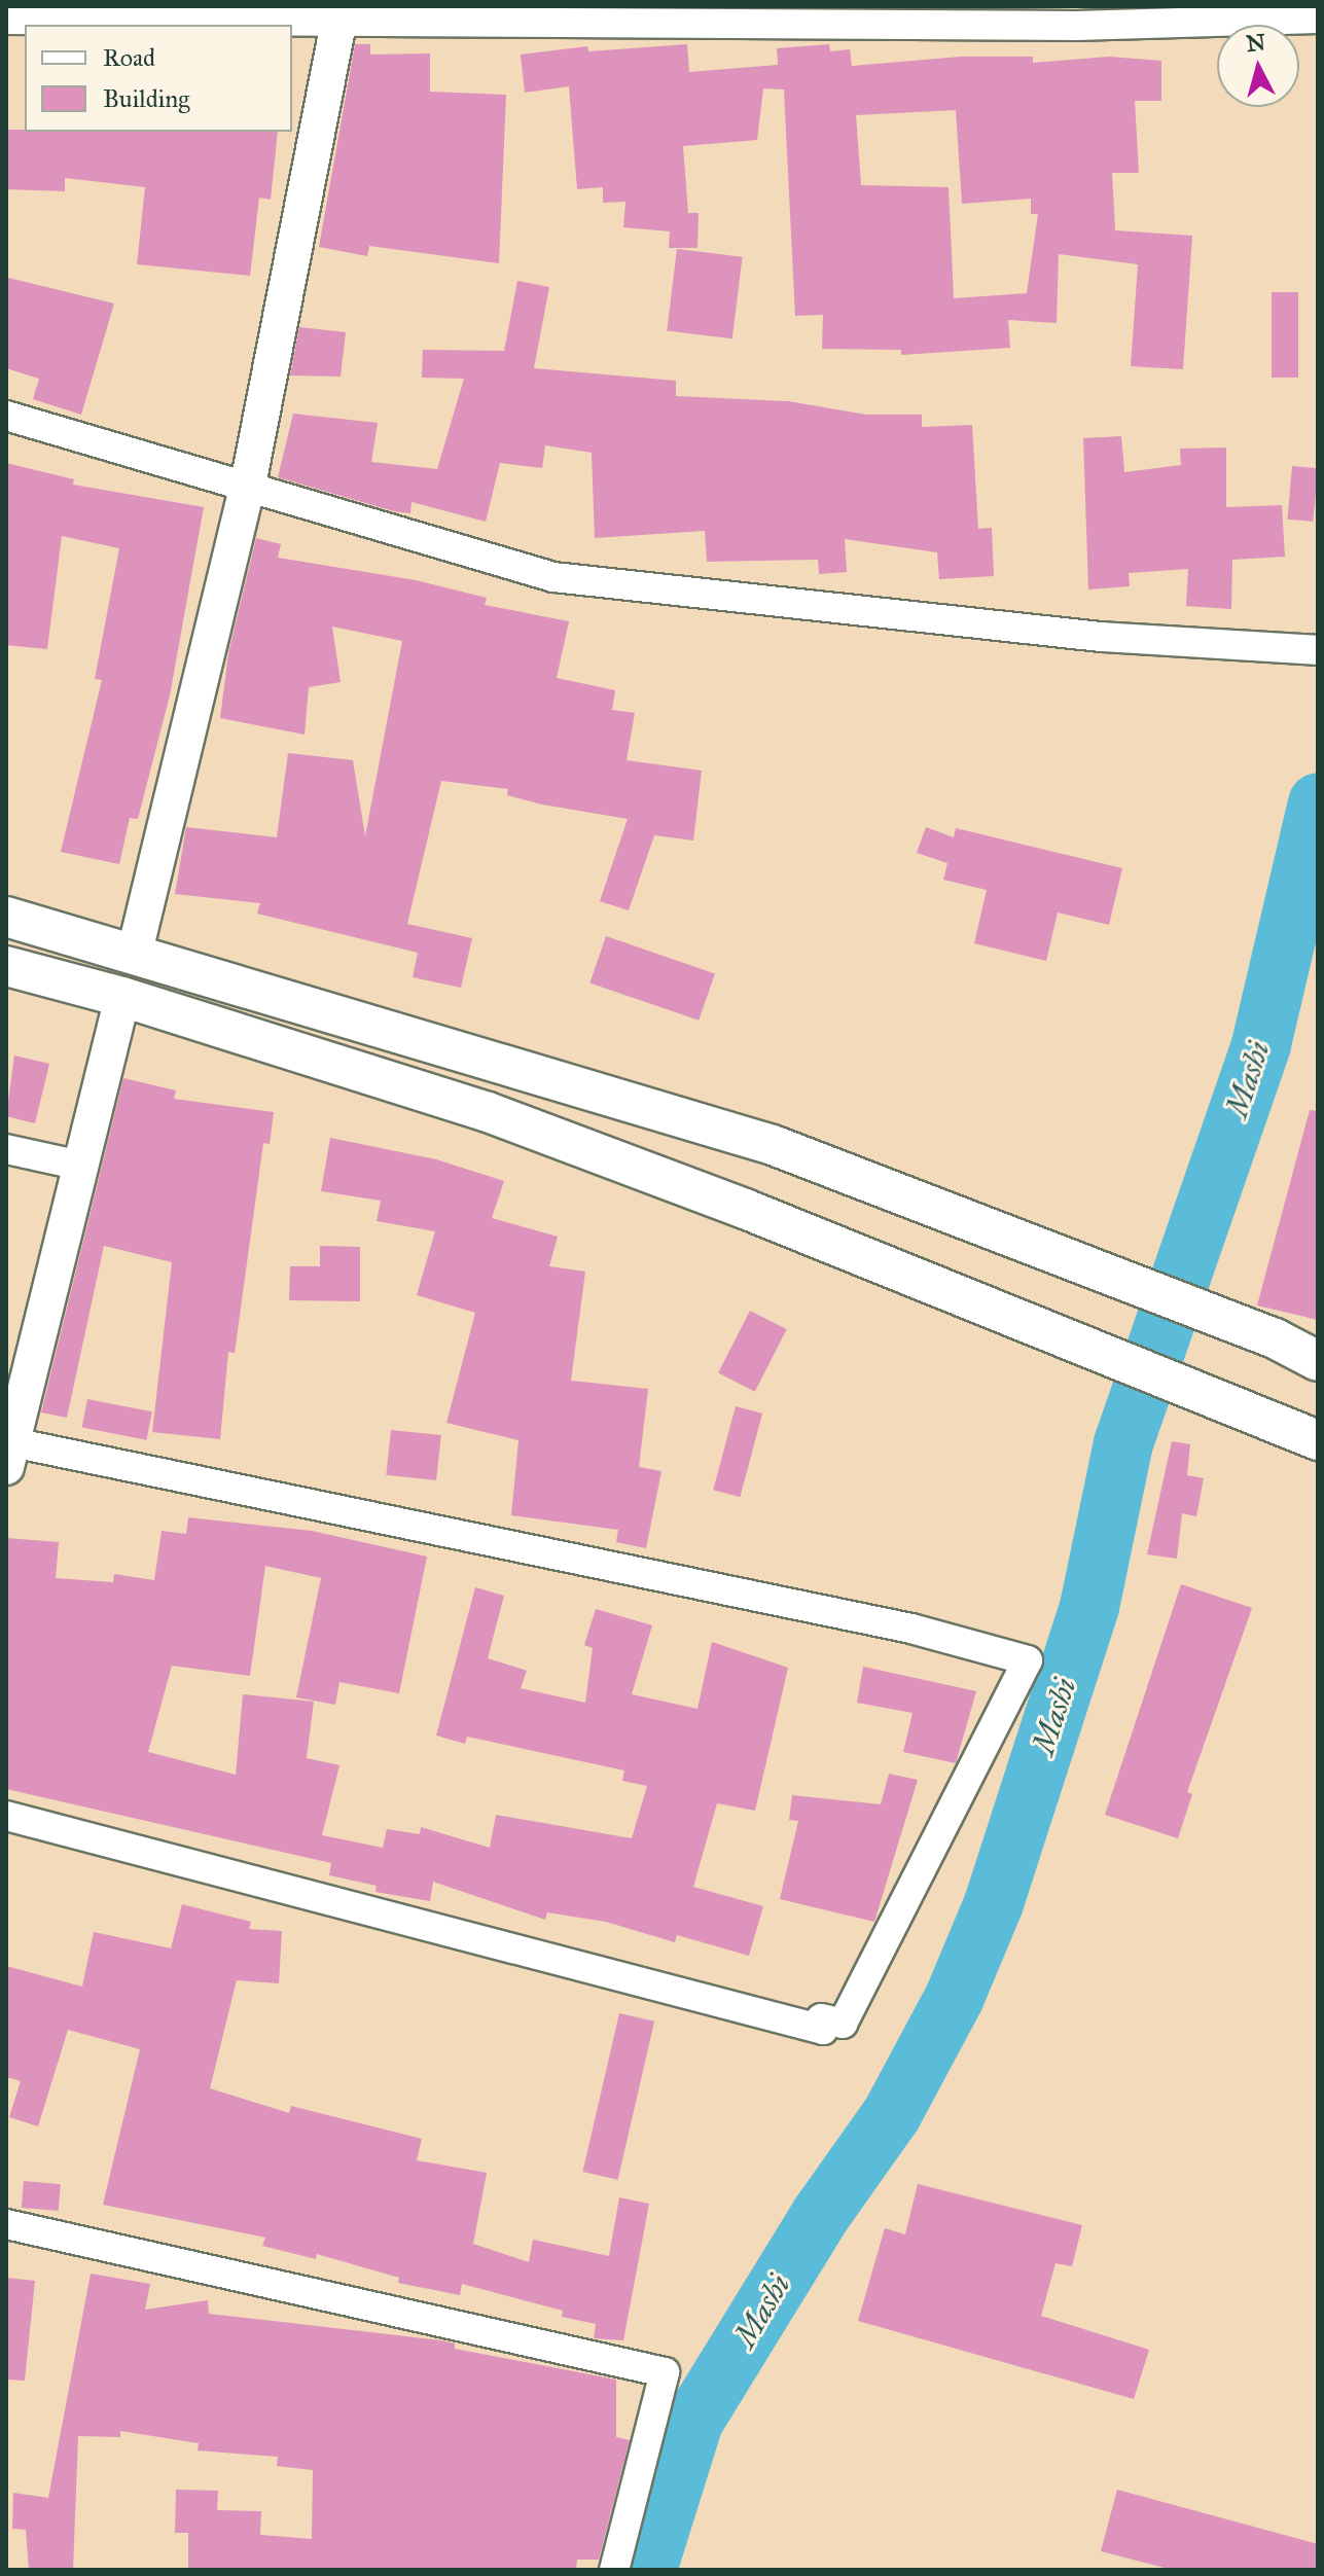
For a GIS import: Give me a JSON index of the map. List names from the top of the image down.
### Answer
{
  "water": ["Mashi"],
  "legend": ["Road", "Building"],
  "north": "top"
}
